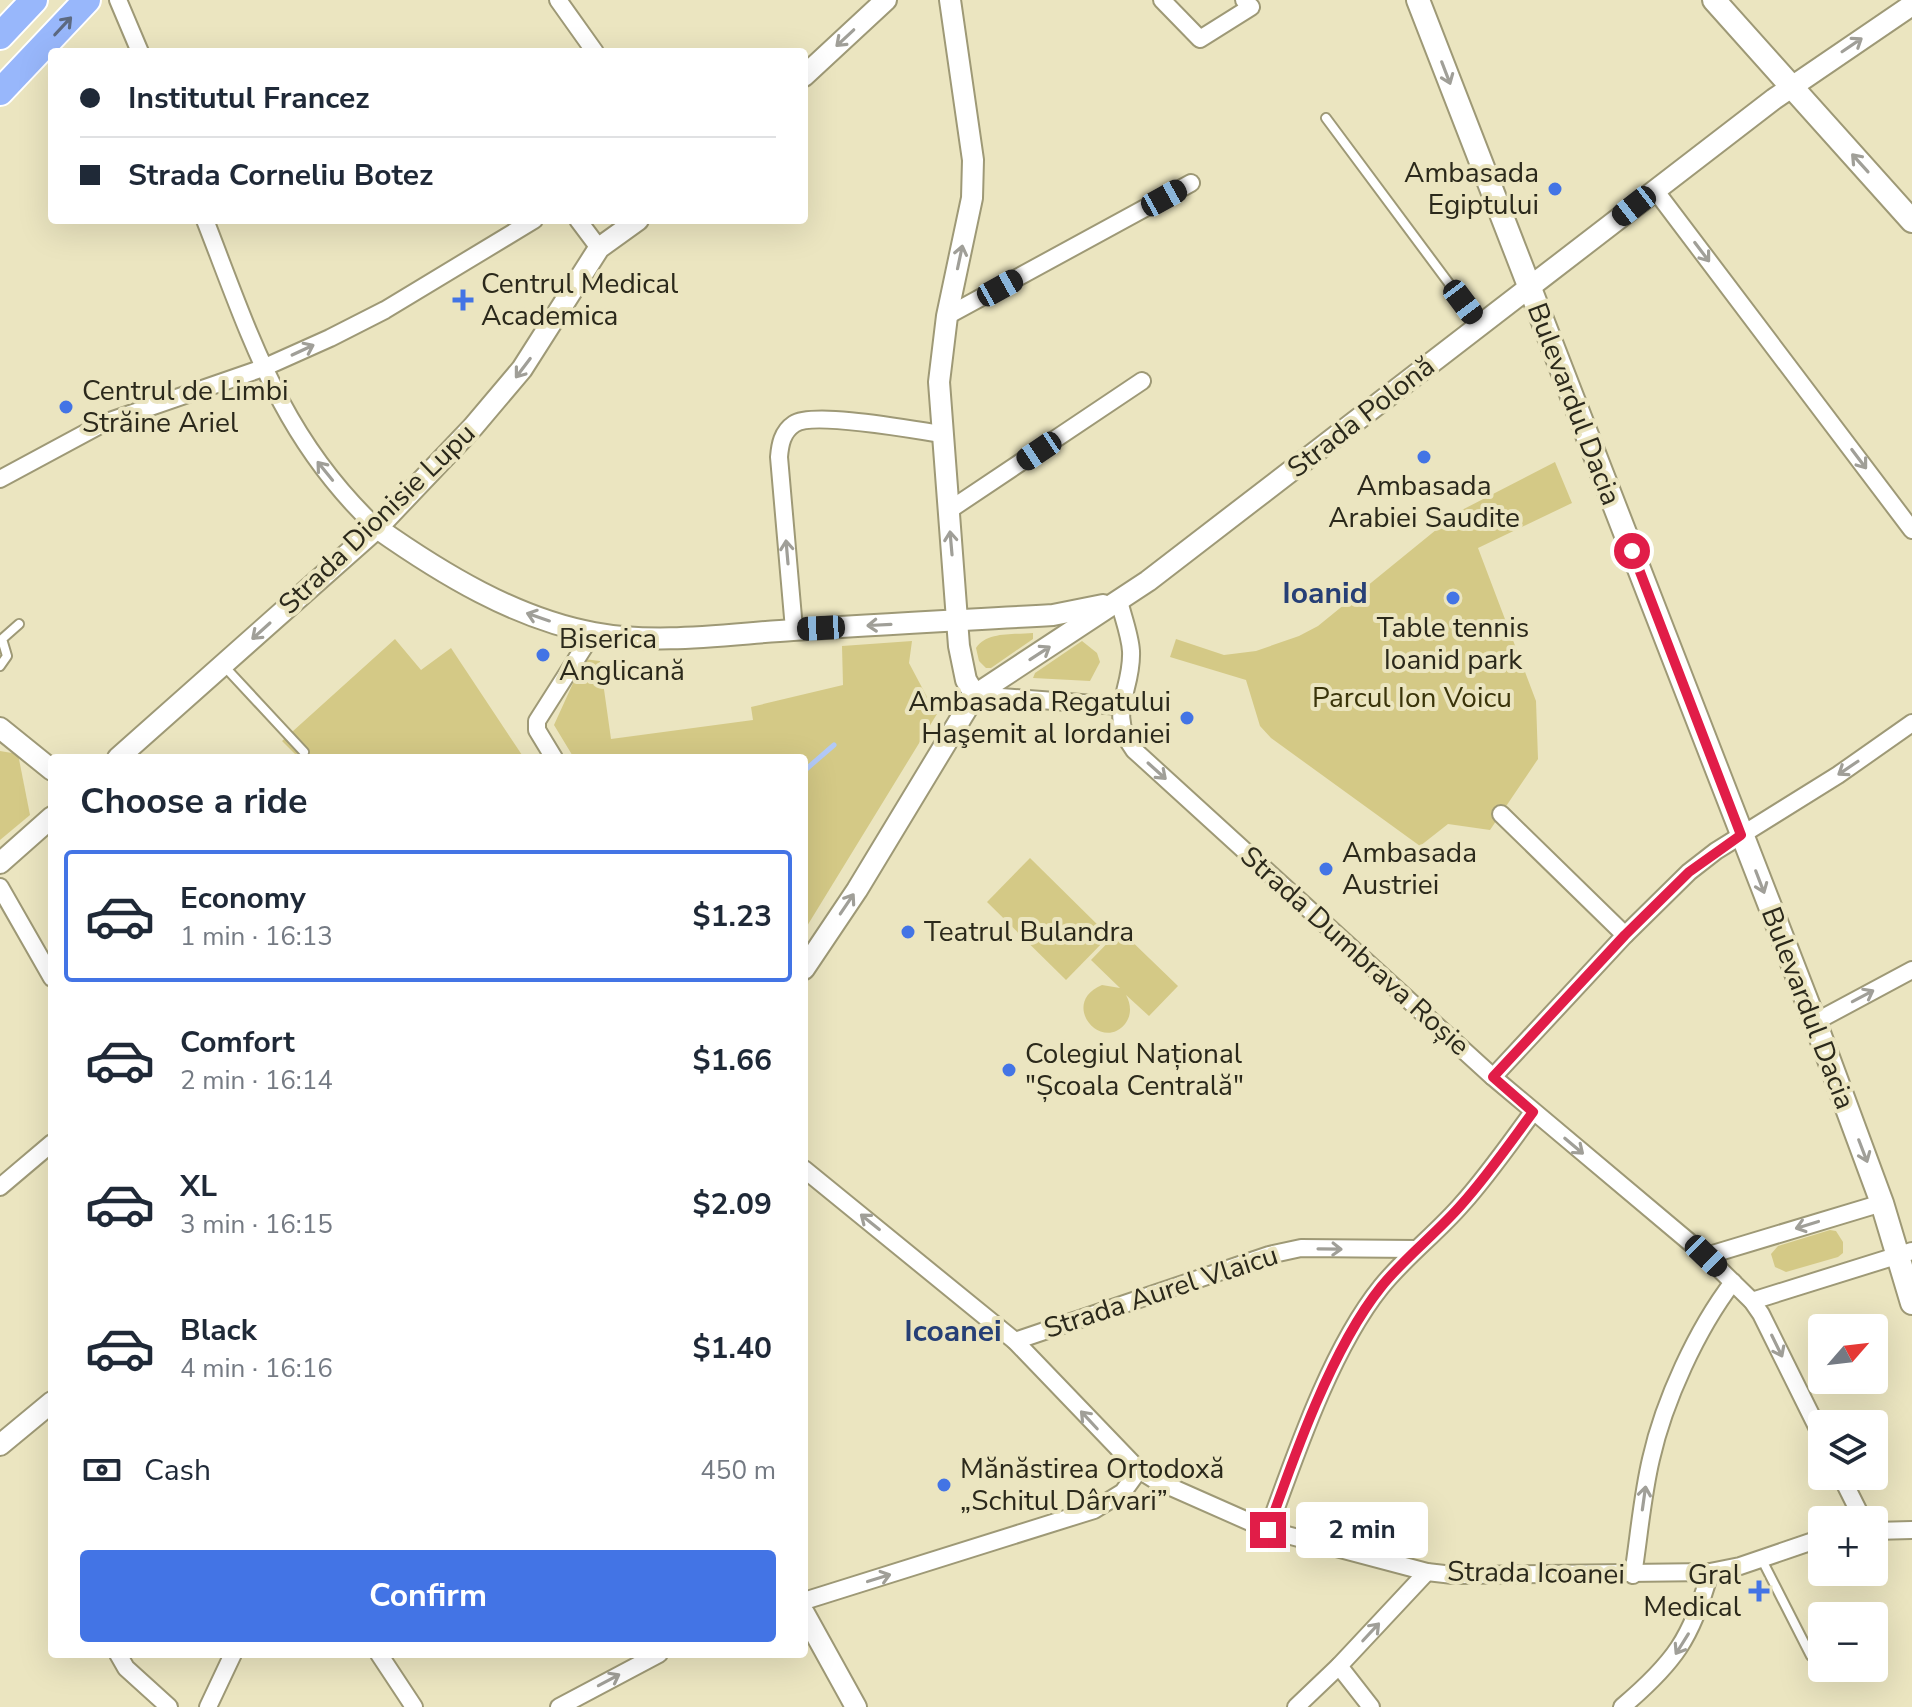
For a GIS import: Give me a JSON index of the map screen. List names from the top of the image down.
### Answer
{
  "streets": {
    "main road": ["Bulevardul Dacia"],
    "street": [
      "Strada Polonă",
      "Strada Dionisie Lupu",
      "Strada Dumbrava Roșie",
      "Strada Aurel Vlaicu",
      "Strada Icoanei"
    ]
  },
  "crossings": [
    ["Bulevardul Dacia", "Strada Polonă"],
    ["Strada Aurel Vlaicu", "Strada Icoanei"]
  ],
  "one_way": [
    "Bulevardul Dacia",
    "Strada Dumbrava Roșie",
    "Strada Aurel Vlaicu",
    "Strada Icoanei"
  ],
  "districts": ["Ioanid", "Icoanei"],
  "parks": ["Parcul Ion Voicu"],
  "places": {
    "other": [
      "Ambasada Egiptului",
      "Centrul de Limbi Străine Ariel",
      "Ambasada Arabiei Saudite",
      "Table tennis Ioanid park",
      "Biserica Anglicană",
      "Ambasada Regatului Haşemit al Iordaniei",
      "Ambasada Austriei",
      "Teatrul Bulandra",
      "Colegiul Național \"Școala Centrală\"",
      "Mănăstirea Ortodoxă „Schitul Dârvari”"
    ],
    "health": ["Centrul Medical Academica", "Gral Medical"]
  },
  "north": "top right",
  "page": {
    "banner": ["Institutul Francez", "Strada Corneliu Botez"],
    "heading": "Choose a ride",
    "list": [
      {
        "name": "Economy",
        "note": "1 min · 16:13",
        "value": "$1.23"
      },
      {
        "name": "Comfort",
        "note": "2 min · 16:14",
        "value": "$1.66"
      },
      {
        "name": "XL",
        "note": "3 min · 16:15",
        "value": "$2.09"
      },
      {
        "name": "Black",
        "note": "4 min · 16:16",
        "value": "$1.40"
      }
    ],
    "map_buttons": ["+", "−"],
    "pay": ["Cash", "450 m"],
    "bubble": "2 min",
    "buttons": "Confirm"
  }
}
